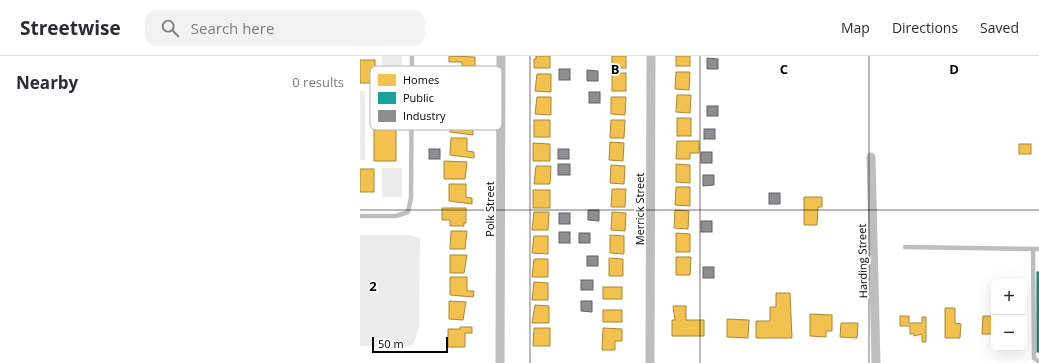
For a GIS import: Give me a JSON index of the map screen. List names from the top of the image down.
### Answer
{
  "streets": {
    "street": ["Polk Street", "Merrick Street", "Harding Street"]
  },
  "legend": ["Homes", "Public", "Industry"],
  "scale_bar": "50 m",
  "page": {
    "header": "Streetwise",
    "search": "Search here",
    "nav": ["Map", "Directions", "Saved"],
    "heading": ["Nearby", "0 results"],
    "map_buttons": ["+", "−"],
    "scale": "50 m"
  },
  "grid": {
    "columns": ["B", "C", "D"],
    "rows": ["2"]
  }
}
